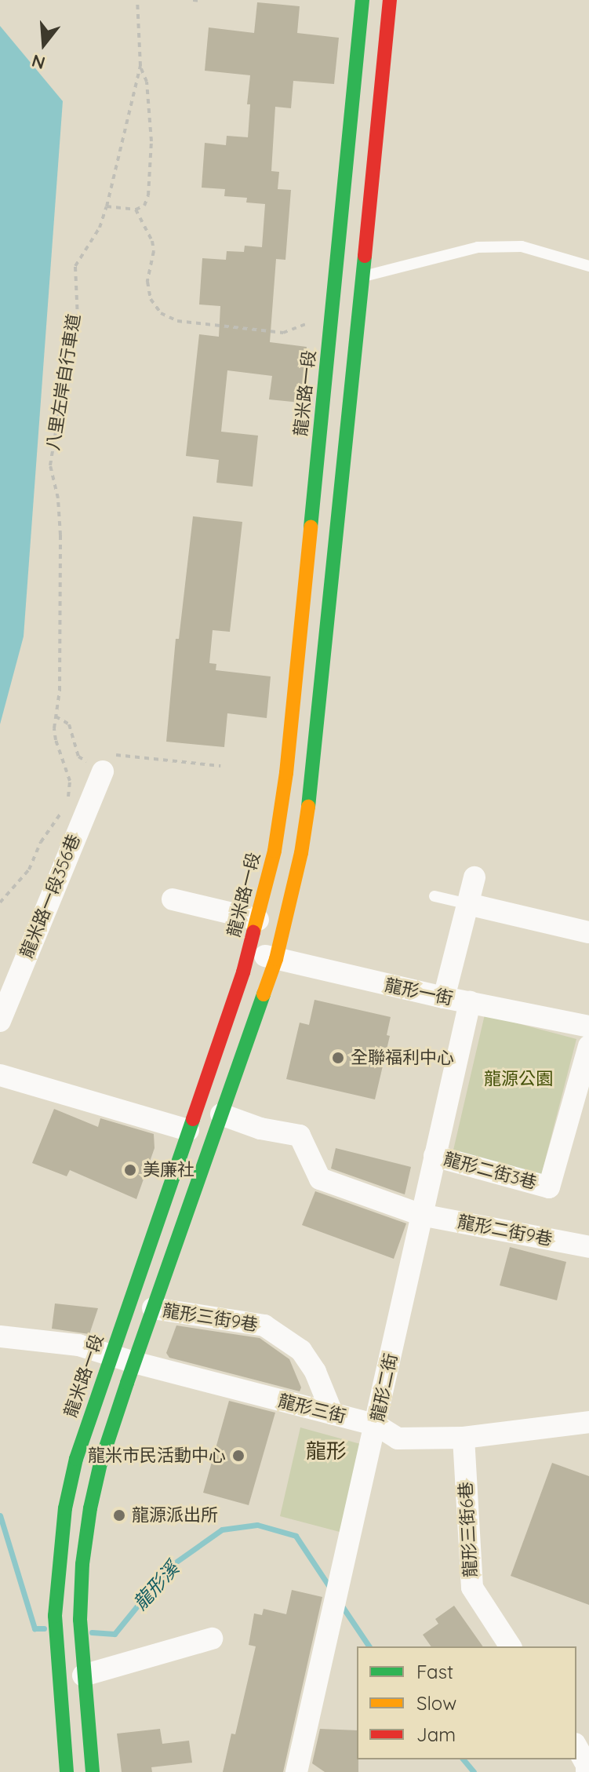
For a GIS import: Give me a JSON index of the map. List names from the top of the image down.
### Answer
{
  "streets": {
    "main road": ["龍米路一段"],
    "street": [
      "龍米路一段356巷",
      "龍形一街",
      "龍形二街3巷",
      "龍形二街9巷",
      "龍形三街9巷",
      "龍形二街",
      "龍形三街",
      "龍形三街6巷"
    ],
    "path": ["八里左岸自行車道"]
  },
  "crossings": [
    ["龍米路一段", "龍形一街"],
    ["龍米路一段", "龍形三街"],
    ["龍形一街", "龍形二街"],
    ["龍形二街3巷", "龍形二街"],
    ["龍形二街9巷", "龍形二街"],
    ["龍形三街9巷", "龍形三街"],
    ["龍形二街", "龍形三街"],
    ["龍形三街", "龍形三街6巷"]
  ],
  "districts": ["龍形"],
  "water": ["龍形溪"],
  "parks": ["龍源公園"],
  "places": [
    "全聯福利中心",
    "美廉社",
    "龍米市民活動中心",
    "龍源派出所"
  ],
  "legend": ["Fast", "Slow", "Jam"],
  "north": "bottom"
}
